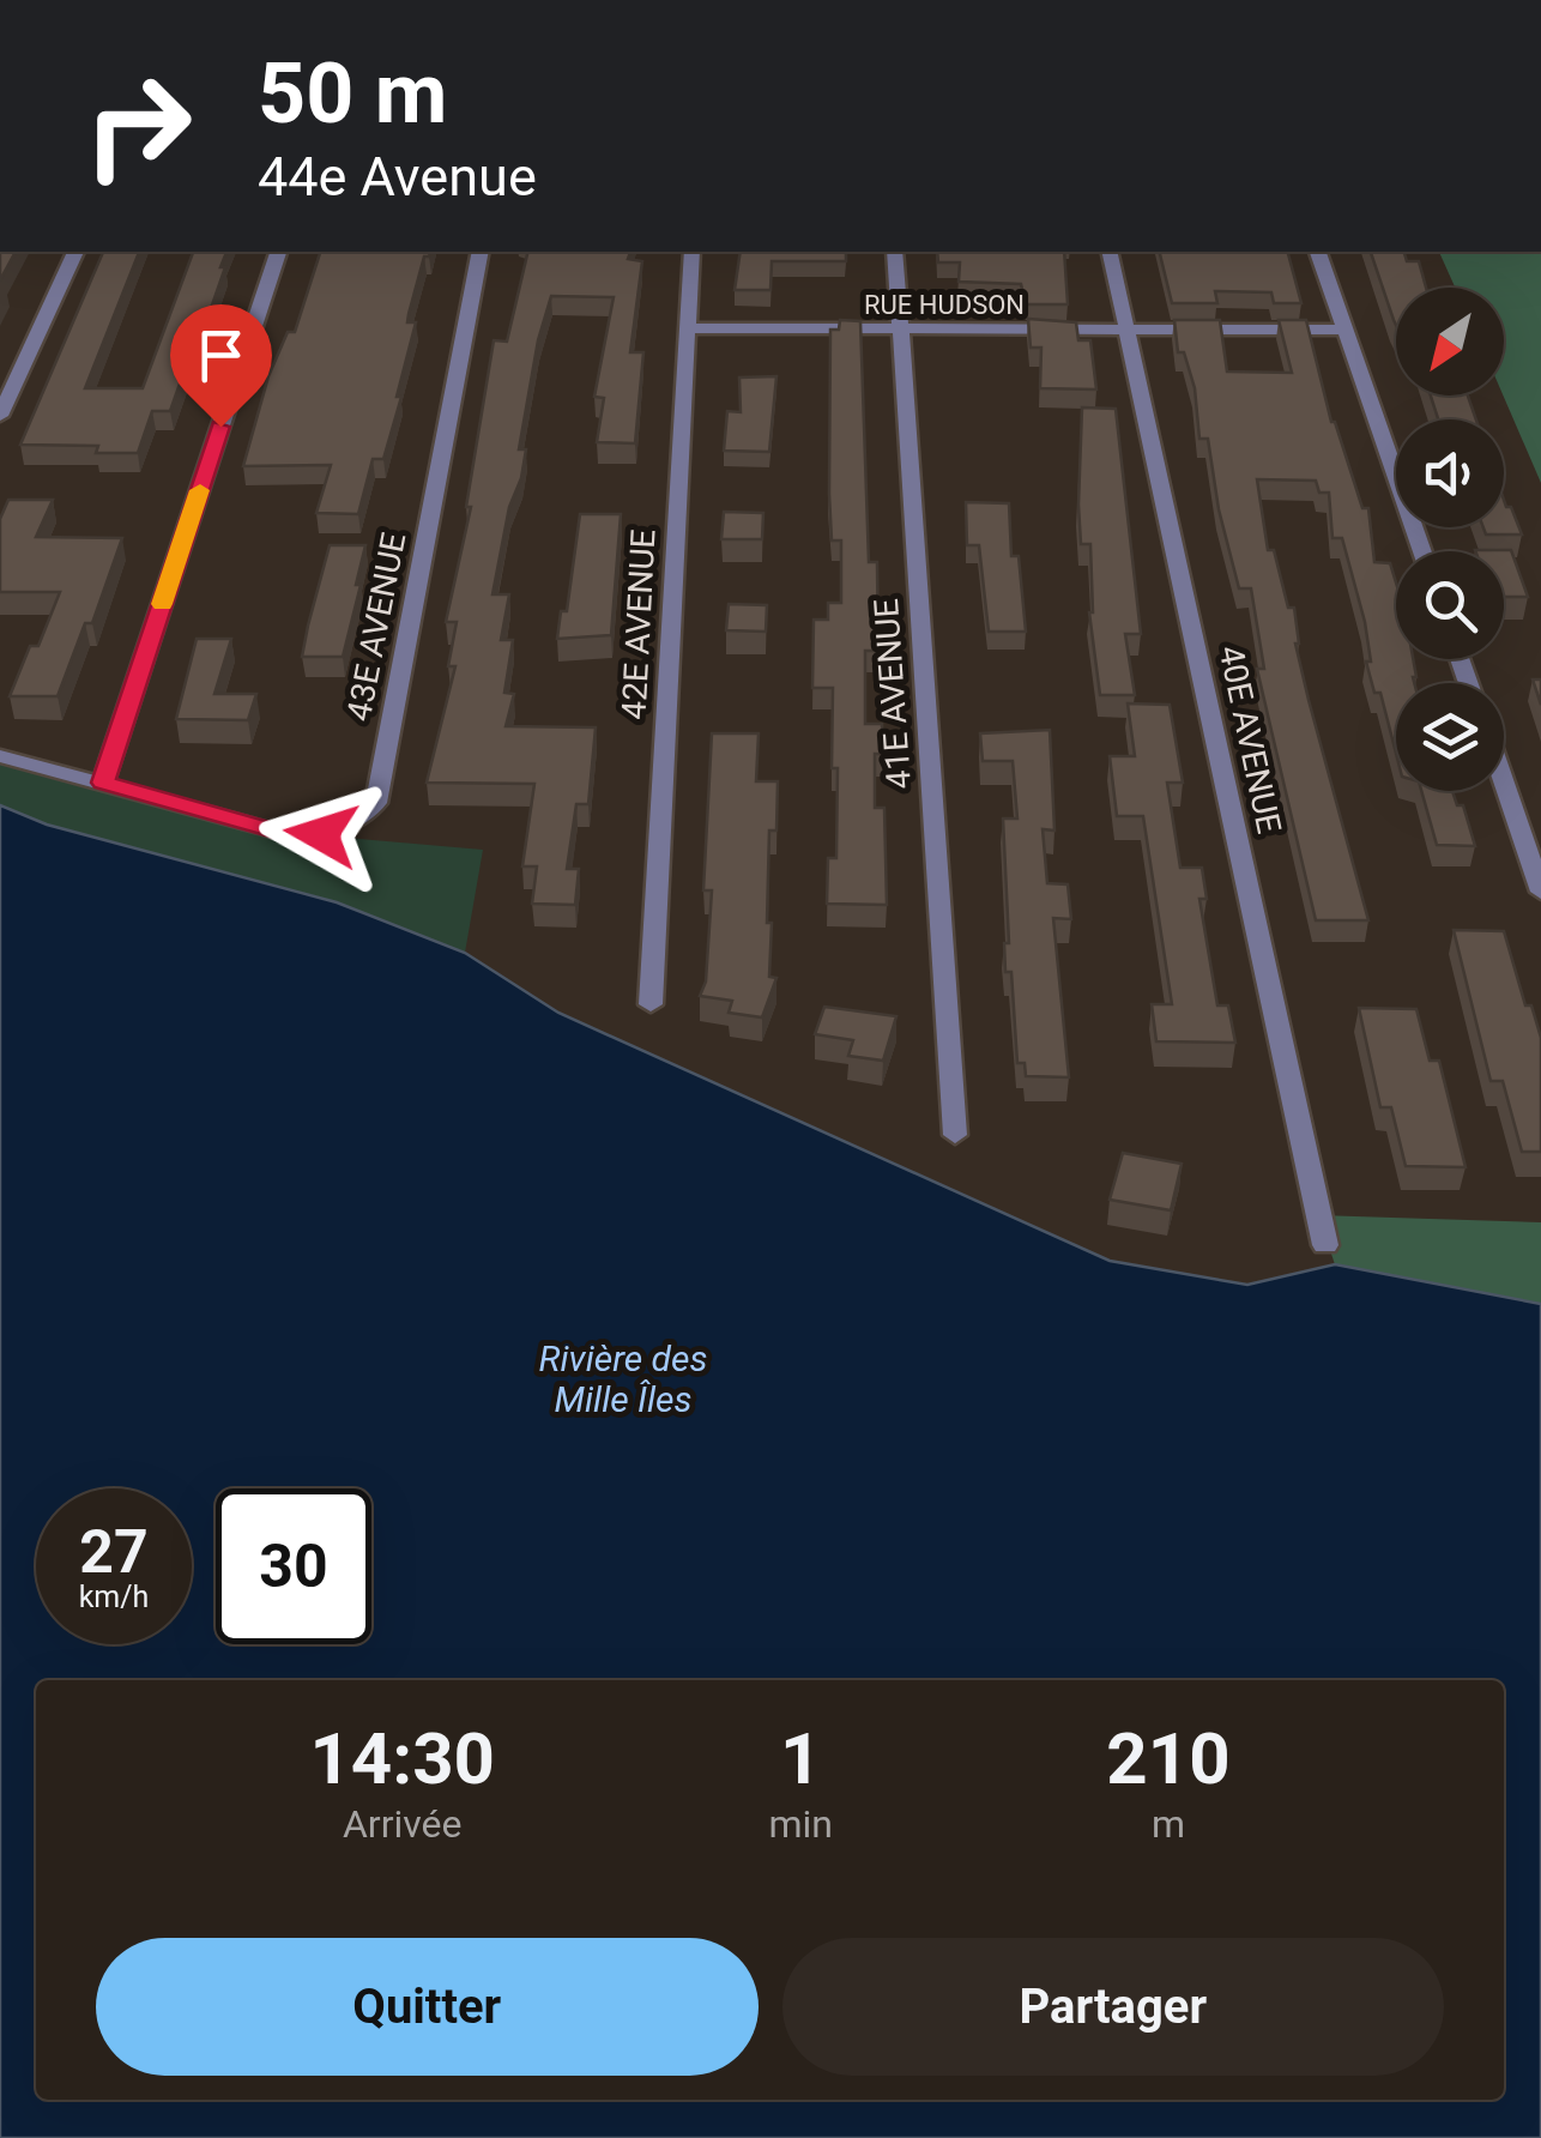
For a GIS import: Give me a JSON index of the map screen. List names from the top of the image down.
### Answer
{
  "streets": {
    "street": [
      "RUE HUDSON",
      "42E AVENUE",
      "43E AVENUE",
      "41E AVENUE",
      "40E AVENUE"
    ]
  },
  "crossings": [
    ["RUE HUDSON", "42E AVENUE"],
    ["RUE HUDSON", "41E AVENUE"],
    ["RUE HUDSON", "40E AVENUE"]
  ],
  "water": ["Rivière des Mille Îles"],
  "north": "bottom left",
  "page": {
    "turn": ["50 m", "44e Avenue"],
    "speed": "27 km/h",
    "limit": "30",
    "eta": [
      "14:30",
      "Arrivée",
      "1",
      "min",
      "210",
      "m"
    ],
    "buttons": ["Quitter", "Partager"]
  }
}
